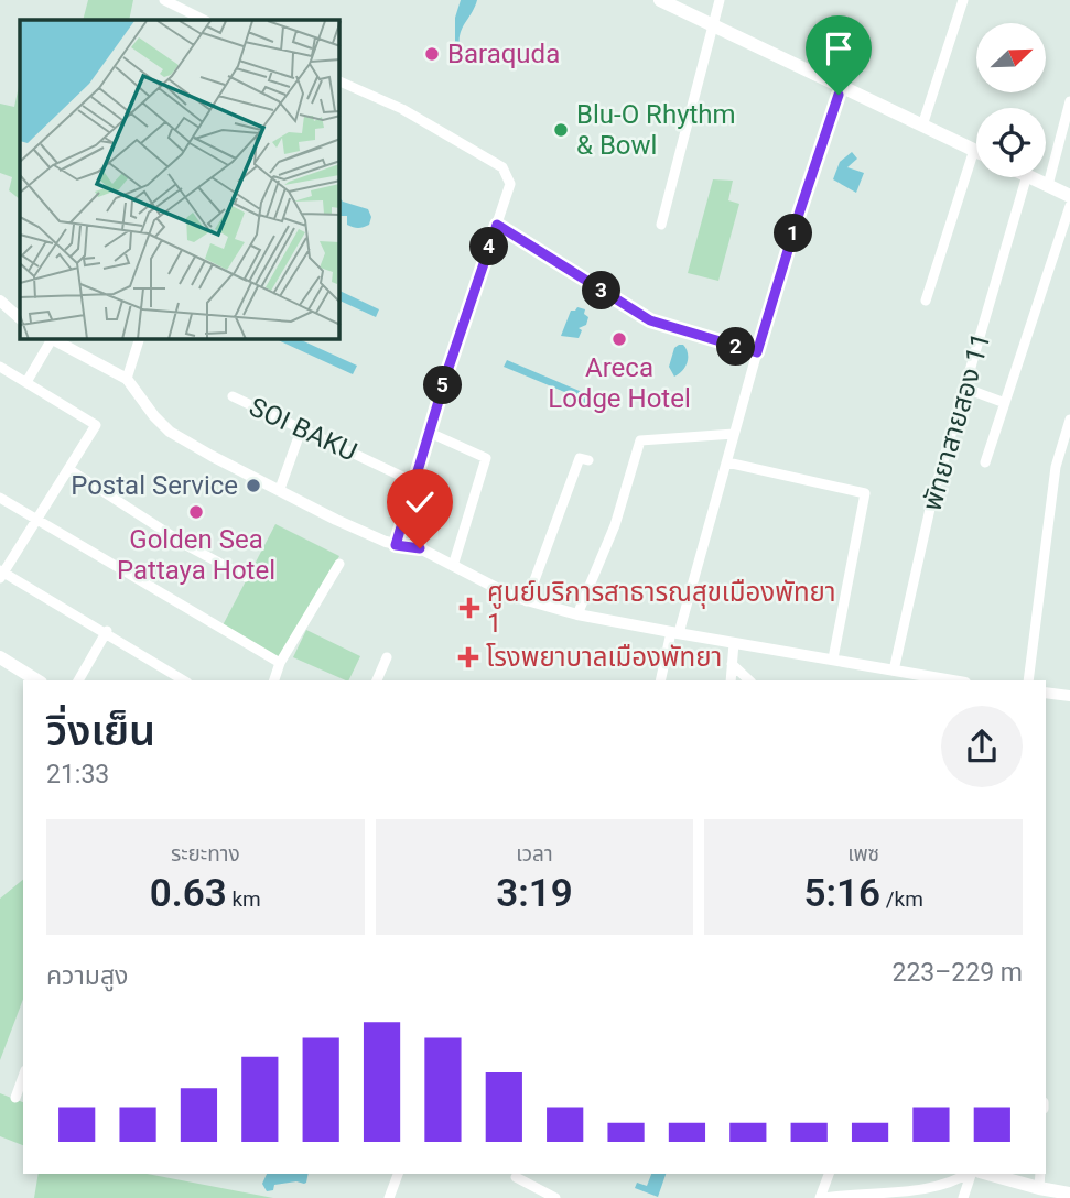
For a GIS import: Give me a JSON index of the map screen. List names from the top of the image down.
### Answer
{
  "streets": {
    "street": ["พัทยาสายสอง 11", "SOI BAKU"]
  },
  "places": {
    "other": [
      "Baraquda",
      "Blu-O Rhythm & Bowl",
      "Areca Lodge Hotel",
      "Postal Service",
      "Golden Sea Pattaya Hotel"
    ],
    "health": ["ศูนย์บริการสาธารณสุขเมืองพัทยา 1", "โรงพยาบาลเมืองพัทยา"]
  },
  "north": "top right",
  "page": {
    "pins": [
      "1",
      "4",
      "3",
      "2",
      "5"
    ],
    "heading": ["วิ่งเย็น", "21:33"],
    "stats": [
      ["ระยะทาง", "0.63 km"],
      ["เวลา", "3:19"],
      ["เพซ", "5:16 /km"]
    ],
    "chart": ["ความสูง", "223–229 m"]
  }
}
